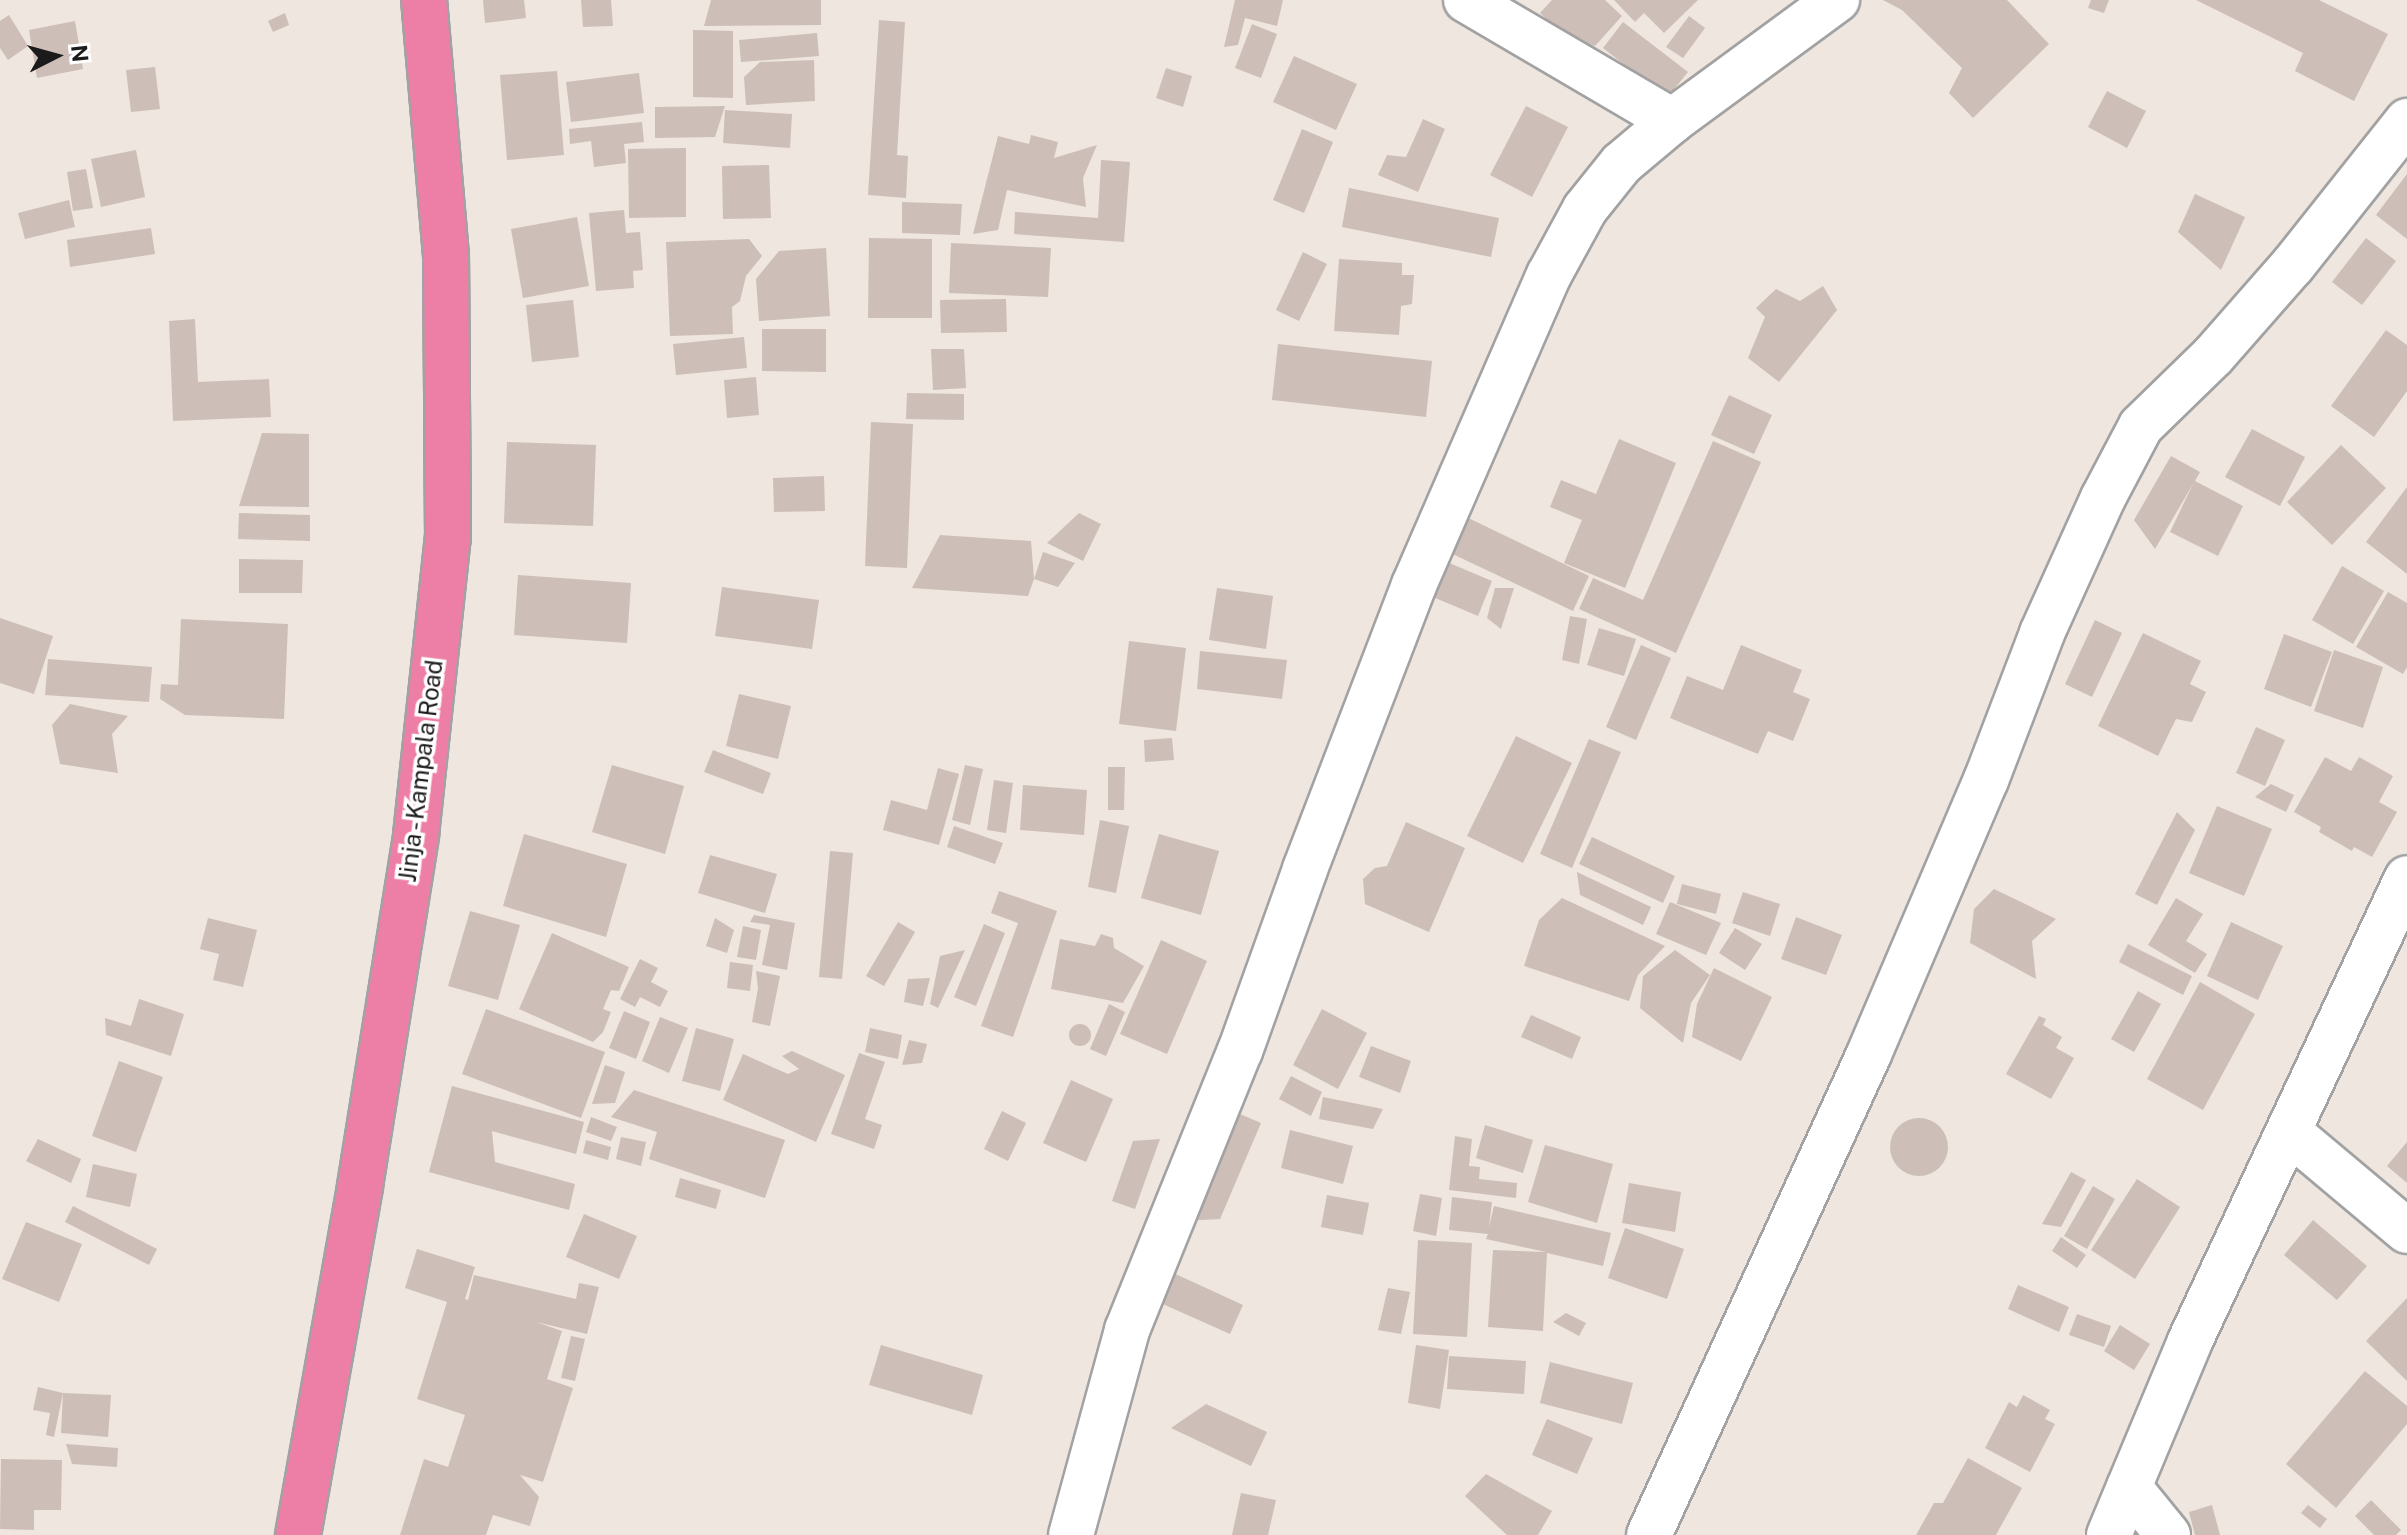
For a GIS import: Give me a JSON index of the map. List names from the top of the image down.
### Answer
{
  "streets": {
    "highway": ["Jinja - Kampala Road"]
  },
  "north": "right"
}
